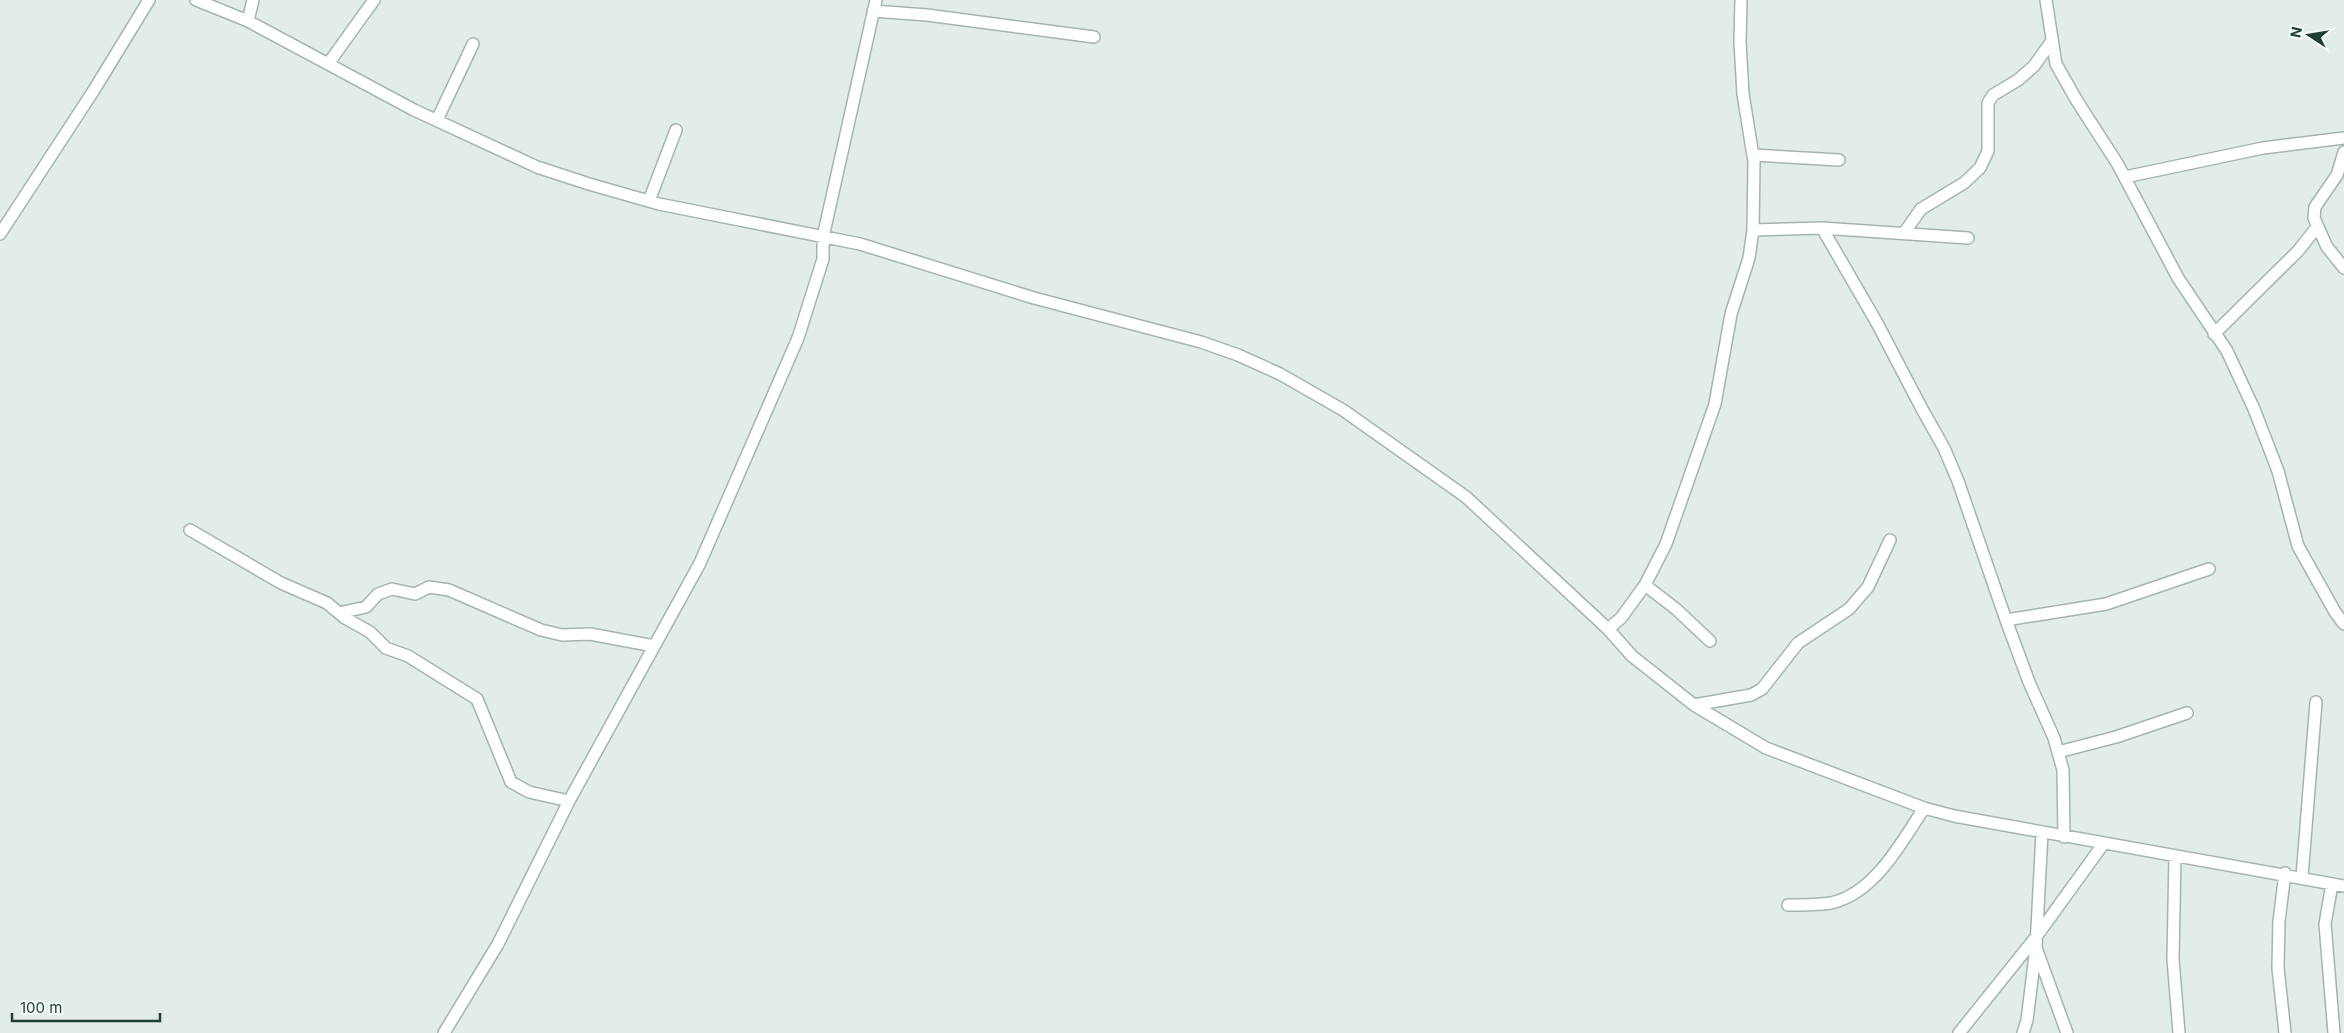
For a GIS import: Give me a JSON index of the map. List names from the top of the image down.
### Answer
{
  "scale_bar": "100 m",
  "north": "left"
}
